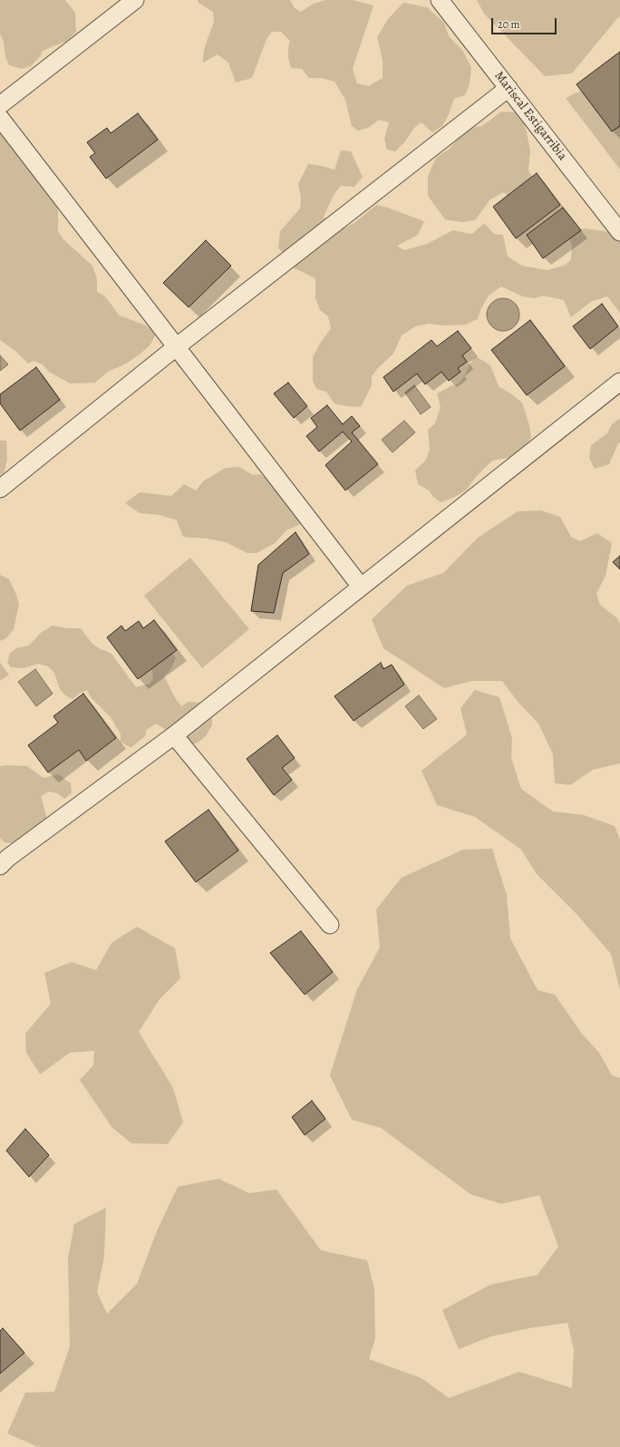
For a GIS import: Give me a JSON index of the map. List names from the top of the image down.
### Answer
{
  "streets": {
    "street": ["Mariscal Estigarribia"]
  },
  "scale_bar": "20 m"
}
